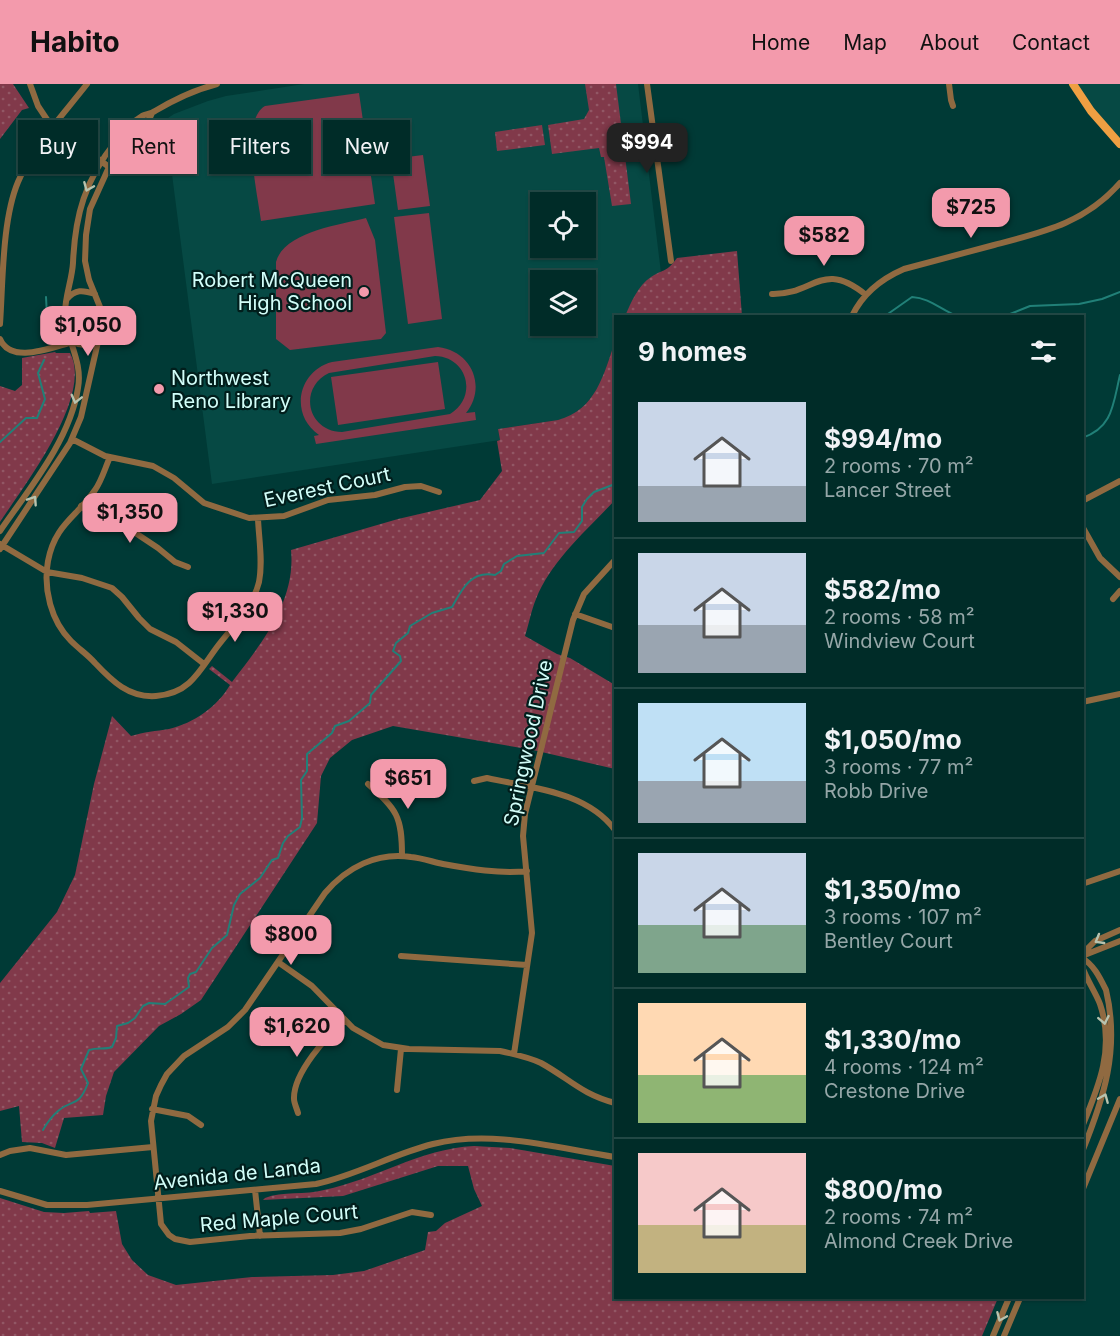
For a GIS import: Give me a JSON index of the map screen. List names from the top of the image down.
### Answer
{
  "streets": {
    "street": [
      "Everest Court",
      "Springwood Drive",
      "Avenida de Landa",
      "Red Maple Court"
    ]
  },
  "crossings": [
    ["Avenida de Landa", "Red Maple Court"]
  ],
  "places": ["Robert McQueen High School", "Northwest Reno Library"],
  "page": {
    "header": "Habito",
    "nav": [
      "Home",
      "Map",
      "About",
      "Contact"
    ],
    "chip": [
      "Buy",
      "Rent",
      "Filters",
      "New"
    ],
    "price": [
      "$994",
      "$725",
      "$582",
      "$1,050",
      "$1,350",
      "$1,330",
      "$651",
      "$800",
      "$1,620"
    ],
    "heading": "9 homes",
    "list": [
      {
        "name": "$994/mo",
        "note": "2 rooms · 70 m² · Lancer Street"
      },
      {
        "name": "$582/mo",
        "note": "2 rooms · 58 m² · Windview Court"
      },
      {
        "name": "$1,050/mo",
        "note": "3 rooms · 77 m² · Robb Drive"
      },
      {
        "name": "$1,350/mo",
        "note": "3 rooms · 107 m² · Bentley Court"
      },
      {
        "name": "$1,330/mo",
        "note": "4 rooms · 124 m² · Crestone Drive"
      },
      {
        "name": "$800/mo",
        "note": "2 rooms · 74 m² · Almond Creek Drive"
      }
    ]
  }
}
